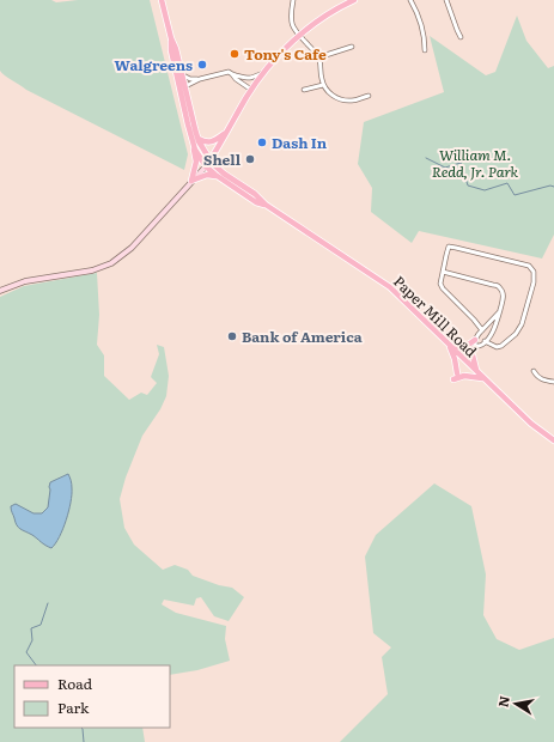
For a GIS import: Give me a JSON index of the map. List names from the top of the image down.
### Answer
{
  "streets": {
    "main road": ["Paper Mill Road"]
  },
  "parks": ["William M. Redd, Jr. Park"],
  "places": [
    "Tony's Cafe",
    "Walgreens",
    "Dash In",
    "Shell",
    "Bank of America"
  ],
  "legend": ["Road", "Park"],
  "north": "left"
}
